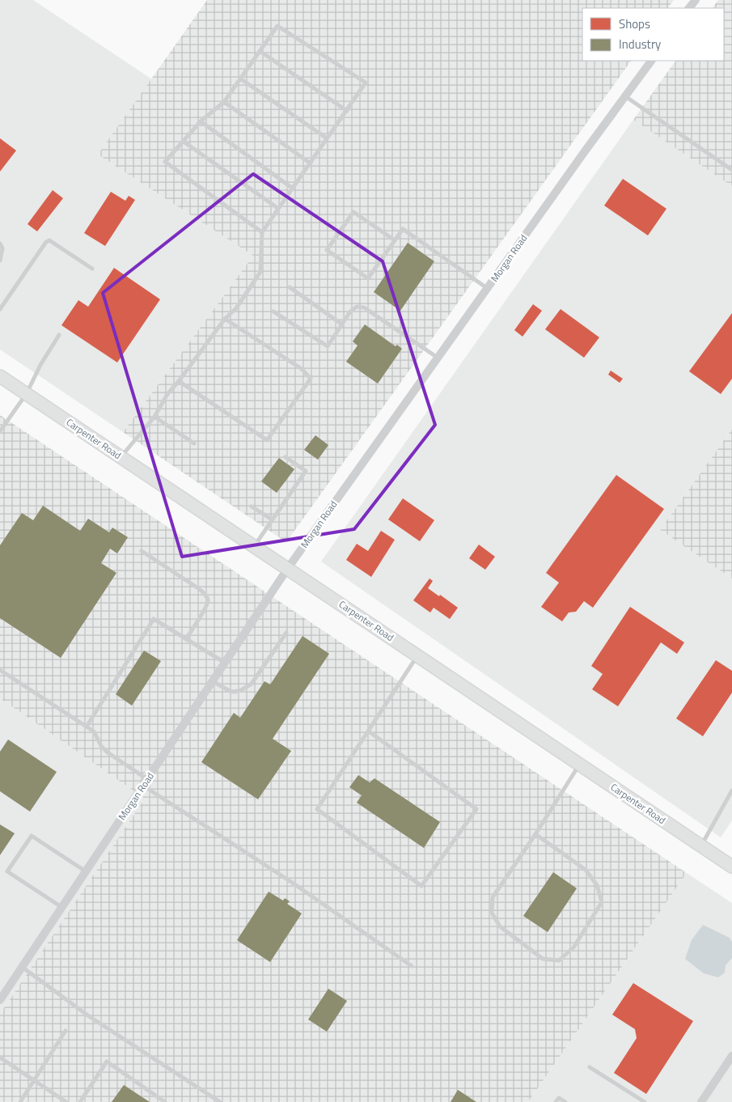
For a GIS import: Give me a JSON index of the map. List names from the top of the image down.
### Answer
{
  "streets": {
    "main road": ["Carpenter Road"],
    "street": ["Morgan Road"]
  },
  "crossings": [
    ["Morgan Road", "Carpenter Road"]
  ],
  "legend": ["Shops", "Industry"]
}
